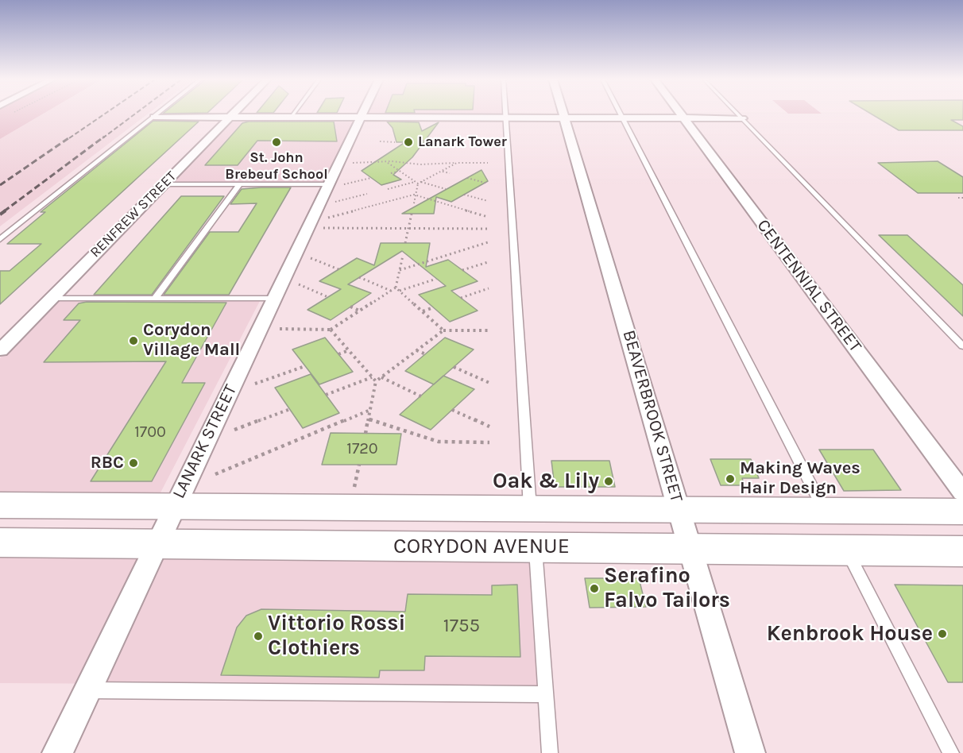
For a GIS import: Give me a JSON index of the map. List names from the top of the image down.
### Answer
{
  "streets": {
    "main road": ["CORYDON AVENUE"],
    "street": [
      "RENFREW STREET",
      "CENTENNIAL STREET",
      "BEAVERBROOK STREET",
      "LANARK STREET"
    ]
  },
  "crossings": [
    ["BEAVERBROOK STREET", "CORYDON AVENUE"],
    ["LANARK STREET", "CORYDON AVENUE"]
  ],
  "places": [
    "St. John Brebeuf School",
    "Lanark Tower",
    "Corydon Village Mall",
    "RBC",
    "Making Waves Hair Design",
    "Oak & Lily",
    "Serafino Falvo Tailors",
    "Kenbrook House",
    "Vittorio Rossi Clothiers"
  ],
  "house_numbers": ["1700", "1720", "1755"]
}
